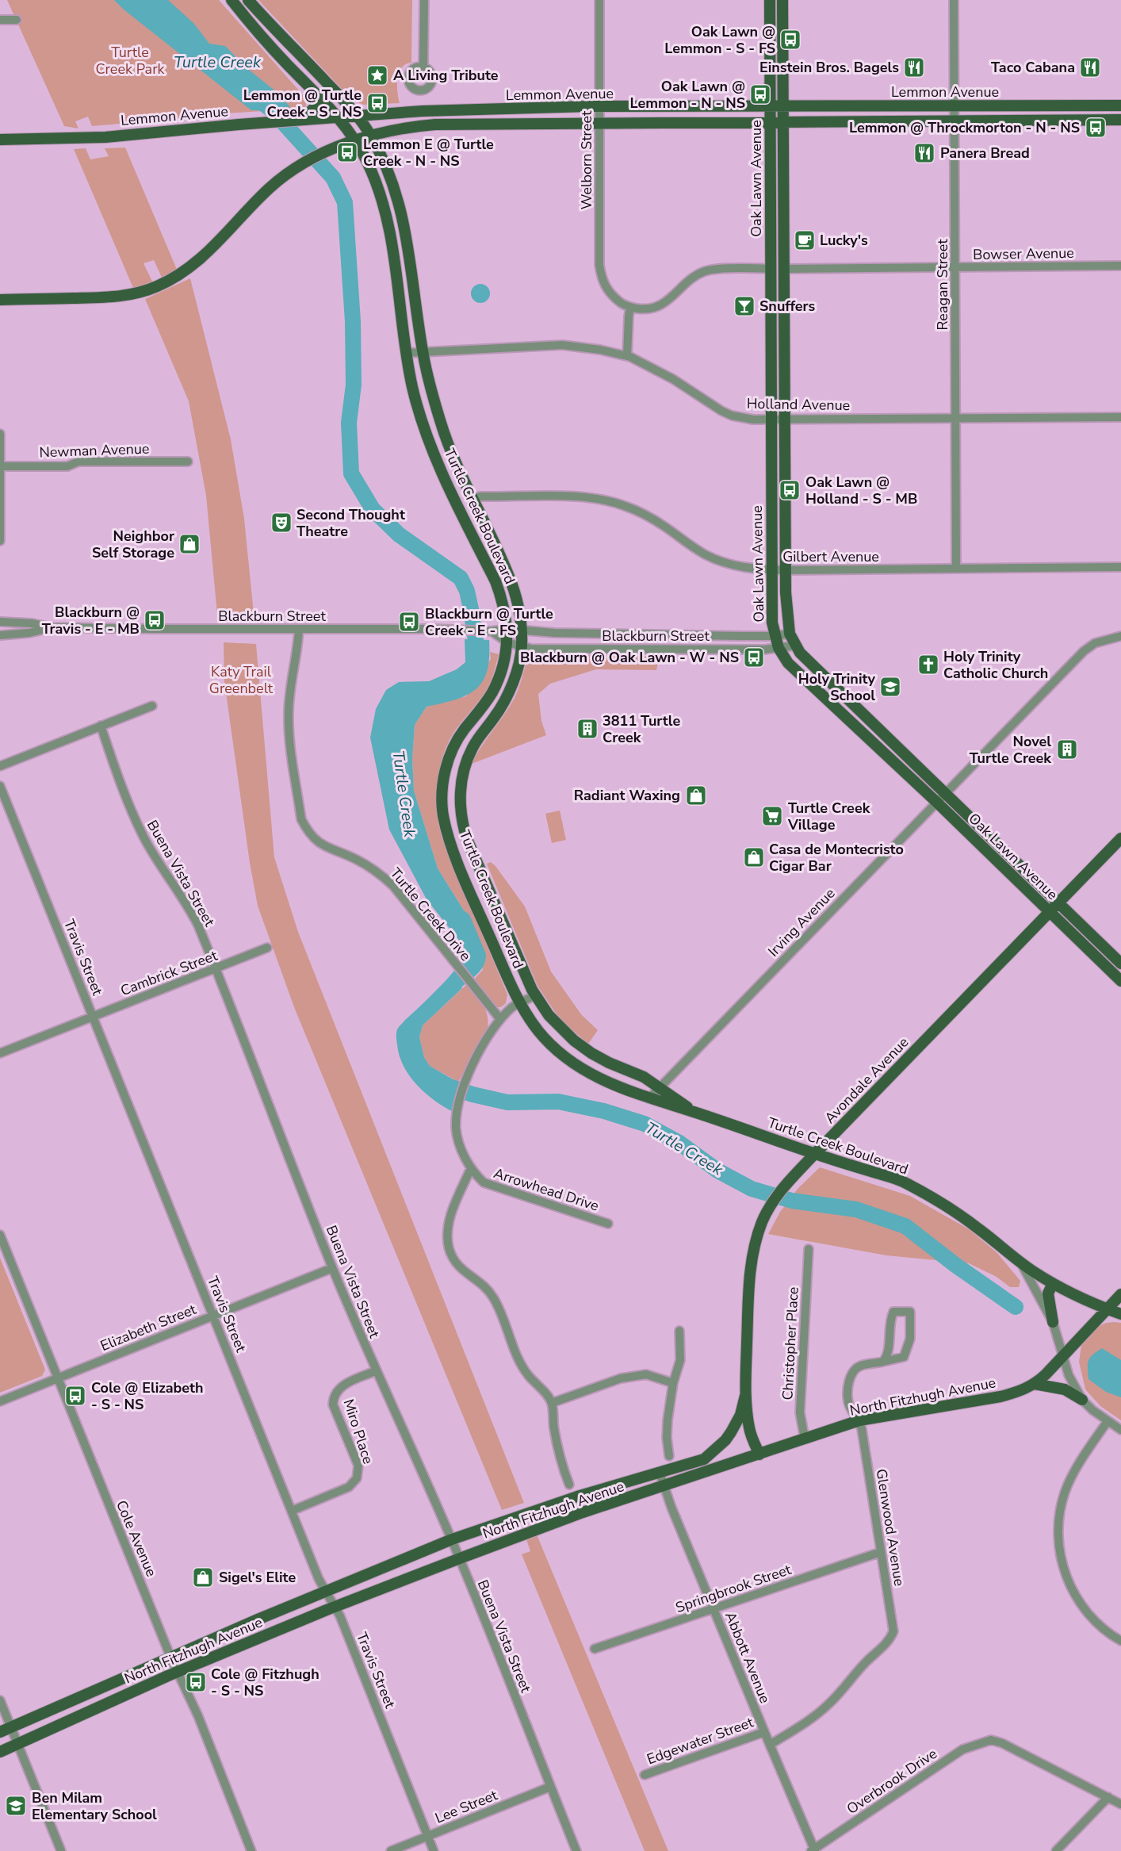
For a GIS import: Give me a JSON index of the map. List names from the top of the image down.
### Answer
{
  "streets": {
    "main road": [
      "Lemmon Avenue",
      "Oak Lawn Avenue",
      "Turtle Creek Boulevard",
      "Avondale Avenue",
      "North Fitzhugh Avenue"
    ],
    "street": [
      "Welborn Street",
      "Bowser Avenue",
      "Reagan Street",
      "Holland Avenue",
      "Newman Avenue",
      "Gilbert Avenue",
      "Blackburn Street",
      "Buena Vista Street",
      "Turtle Creek Drive",
      "Irving Avenue",
      "Travis Street",
      "Cambrick Street",
      "Arrowhead Drive",
      "Elizabeth Street",
      "Christopher Place",
      "Miro Place",
      "Glenwood Avenue",
      "Cole Avenue",
      "Springbrook Street",
      "Abbott Avenue",
      "Edgewater Street",
      "Overbrook Drive",
      "Lee Street"
    ]
  },
  "crossings": [
    ["Lemmon Avenue", "Welborn Street"],
    ["Lemmon Avenue", "Oak Lawn Avenue"],
    ["Lemmon Avenue", "Reagan Street"],
    ["Lemmon Avenue", "Turtle Creek Boulevard"],
    ["Oak Lawn Avenue", "Bowser Avenue"],
    ["Oak Lawn Avenue", "Holland Avenue"],
    ["Oak Lawn Avenue", "Gilbert Avenue"],
    ["Oak Lawn Avenue", "Blackburn Street"],
    ["Oak Lawn Avenue", "Irving Avenue"],
    ["Oak Lawn Avenue", "Avondale Avenue"],
    ["Bowser Avenue", "Reagan Street"],
    ["Reagan Street", "Holland Avenue"],
    ["Reagan Street", "Gilbert Avenue"],
    ["Holland Avenue", "Turtle Creek Boulevard"],
    ["Turtle Creek Boulevard", "Gilbert Avenue"],
    ["Turtle Creek Boulevard", "Blackburn Street"],
    ["Turtle Creek Boulevard", "Irving Avenue"],
    ["Turtle Creek Boulevard", "Avondale Avenue"],
    ["Turtle Creek Boulevard", "North Fitzhugh Avenue"],
    ["Blackburn Street", "Turtle Creek Drive"],
    ["Buena Vista Street", "Cambrick Street"],
    ["Buena Vista Street", "Elizabeth Street"],
    ["Buena Vista Street", "North Fitzhugh Avenue"],
    ["Buena Vista Street", "Miro Place"],
    ["Buena Vista Street", "Lee Street"],
    ["Travis Street", "Cambrick Street"],
    ["Travis Street", "Elizabeth Street"],
    ["Travis Street", "North Fitzhugh Avenue"],
    ["Travis Street", "Miro Place"],
    ["Travis Street", "Lee Street"],
    ["Avondale Avenue", "North Fitzhugh Avenue"],
    ["Elizabeth Street", "Cole Avenue"],
    ["Christopher Place", "North Fitzhugh Avenue"],
    ["North Fitzhugh Avenue", "Glenwood Avenue"],
    ["North Fitzhugh Avenue", "Cole Avenue"],
    ["North Fitzhugh Avenue", "Abbott Avenue"],
    ["Glenwood Avenue", "Springbrook Street"],
    ["Glenwood Avenue", "Edgewater Street"],
    ["Springbrook Street", "Abbott Avenue"],
    ["Abbott Avenue", "Edgewater Street"],
    ["Abbott Avenue", "Overbrook Drive"]
  ],
  "water": ["Turtle Creek"],
  "parks": ["Turtle Creek Park", "Katy Trail Greenbelt"],
  "places": {
    "bus stop": [
      "Oak Lawn @ Lemmon - S - FS",
      "Oak Lawn @ Lemmon - N - NS",
      "Lemmon @ Turtle Creek - S - NS",
      "Lemmon @ Throckmorton - N - NS",
      "Lemmon E @ Turtle Creek - N - NS",
      "Oak Lawn @ Holland - S - MB",
      "Blackburn @ Travis - E - MB",
      "Blackburn @ Turtle Creek - E - FS",
      "Blackburn @ Oak Lawn - W - NS",
      "Cole @ Elizabeth - S - NS",
      "Cole @ Fitzhugh - S - NS"
    ],
    "restaurant": ["Einstein Bros. Bagels", "Taco Cabana", "Panera Bread"],
    "place": ["A Living Tribute"],
    "cafe": ["Lucky's"],
    "bar": ["Snuffers"],
    "theatre": ["Second Thought Theatre"],
    "shop": [
      "Neighbor Self Storage",
      "Radiant Waxing",
      "Casa de Montecristo Cigar Bar",
      "Sigel's Elite"
    ],
    "church": ["Holy Trinity Catholic Church"],
    "school or university": ["Holy Trinity School", "Ben Milam Elementary School"],
    "building": ["3811 Turtle Creek", "Novel Turtle Creek"],
    "supermarket": ["Turtle Creek Village"]
  }
}
